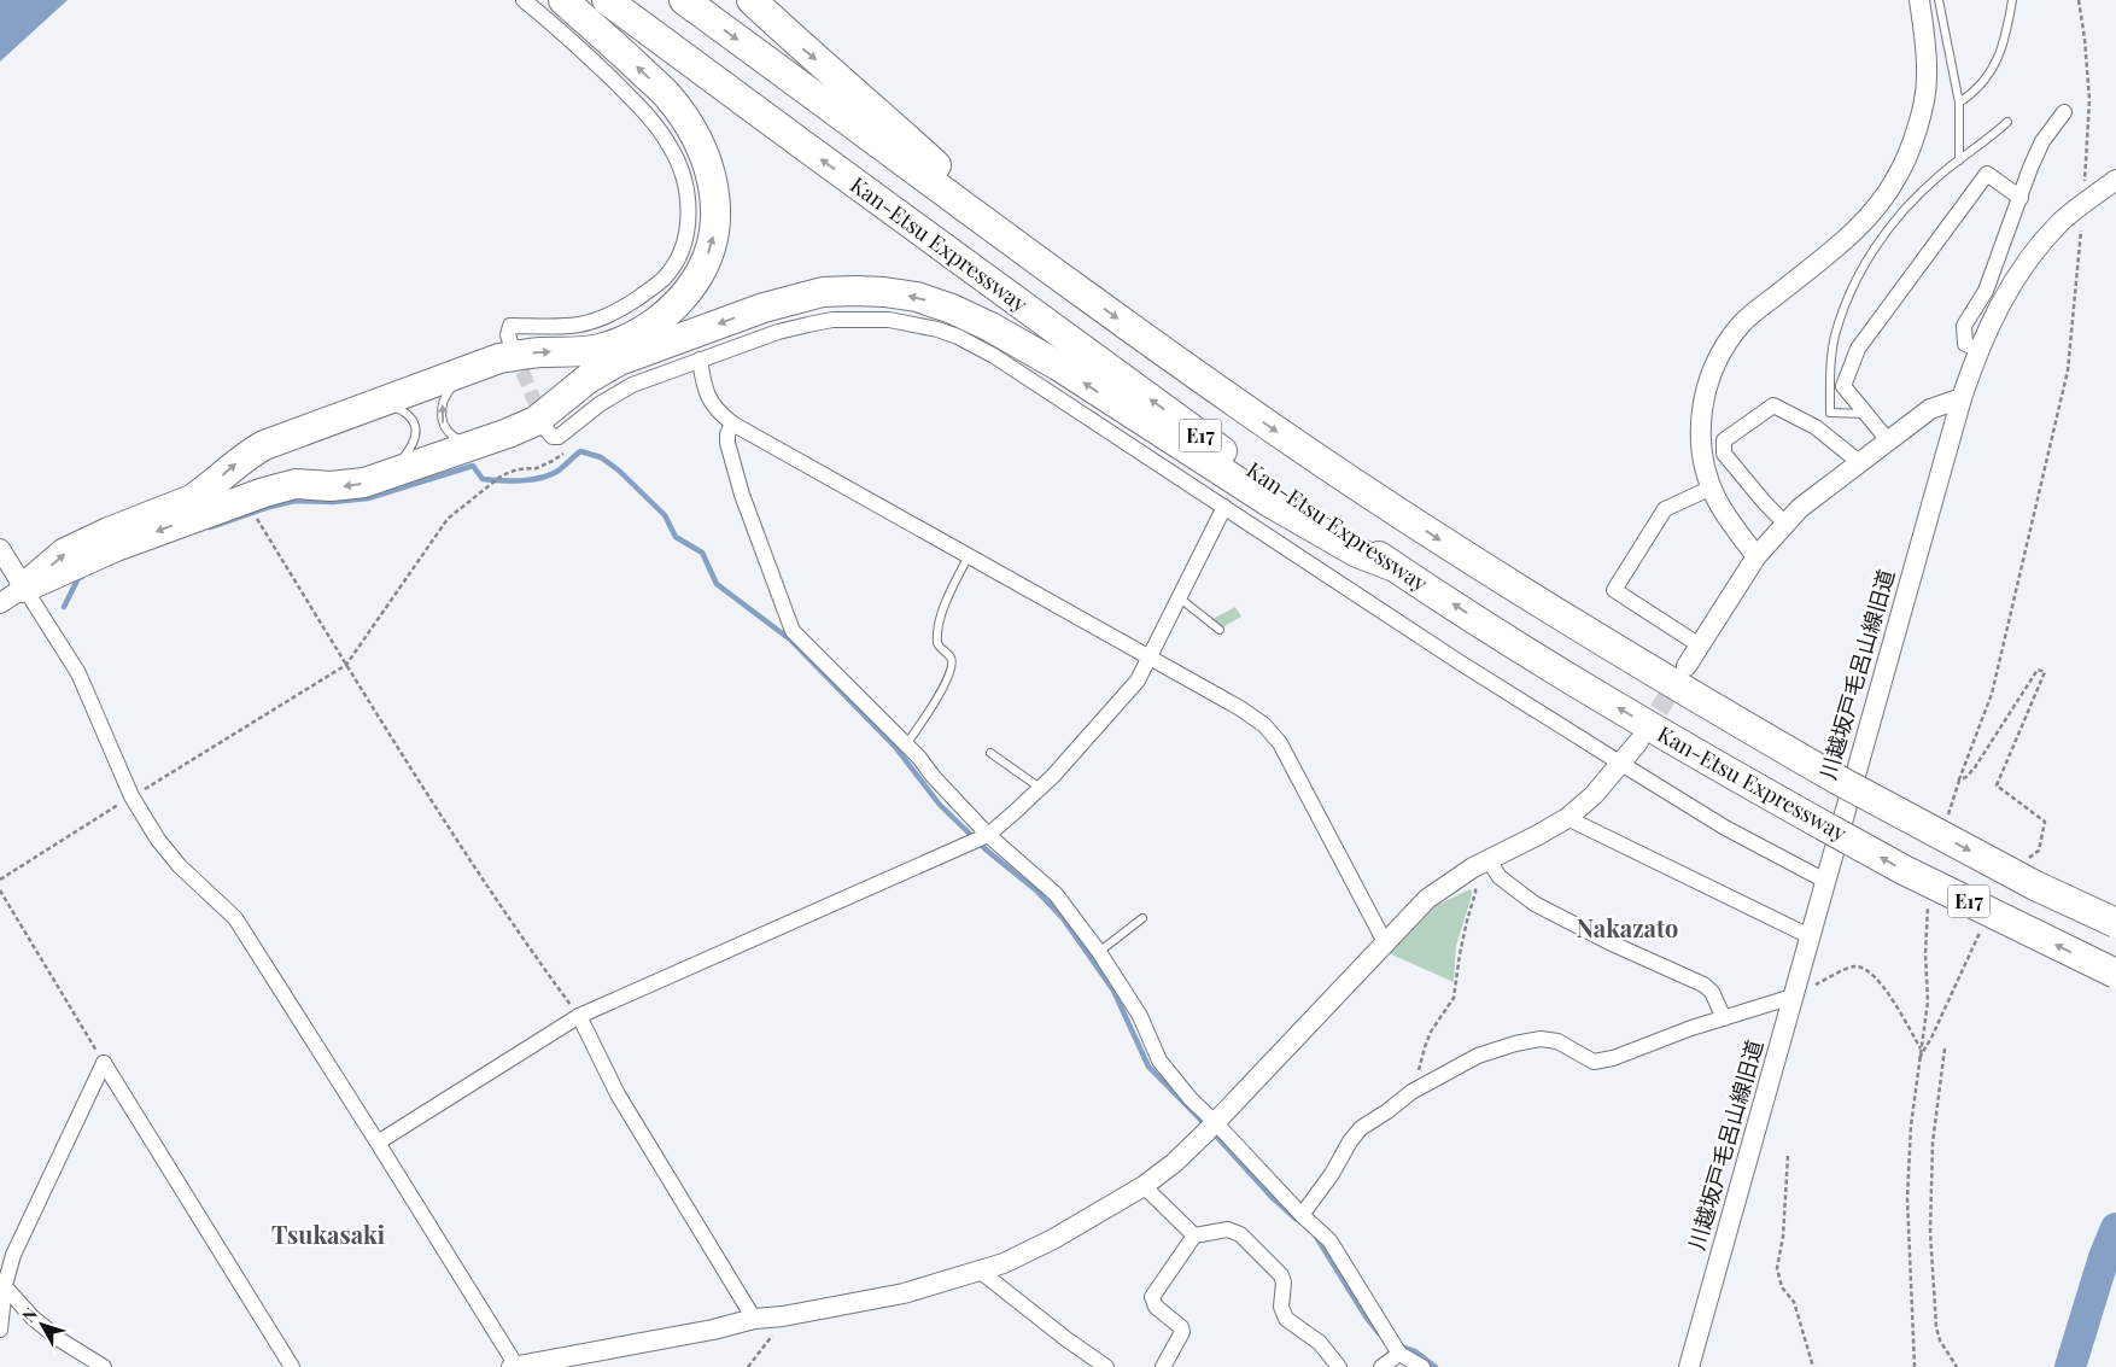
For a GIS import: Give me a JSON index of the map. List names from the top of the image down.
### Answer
{
  "streets": {
    "highway": ["Kan-Etsu Expressway", "E17"],
    "street": ["川越坂戸毛呂山線旧道"]
  },
  "districts": ["Nakazato", "Tsukasaki"],
  "north": "top left"
}
